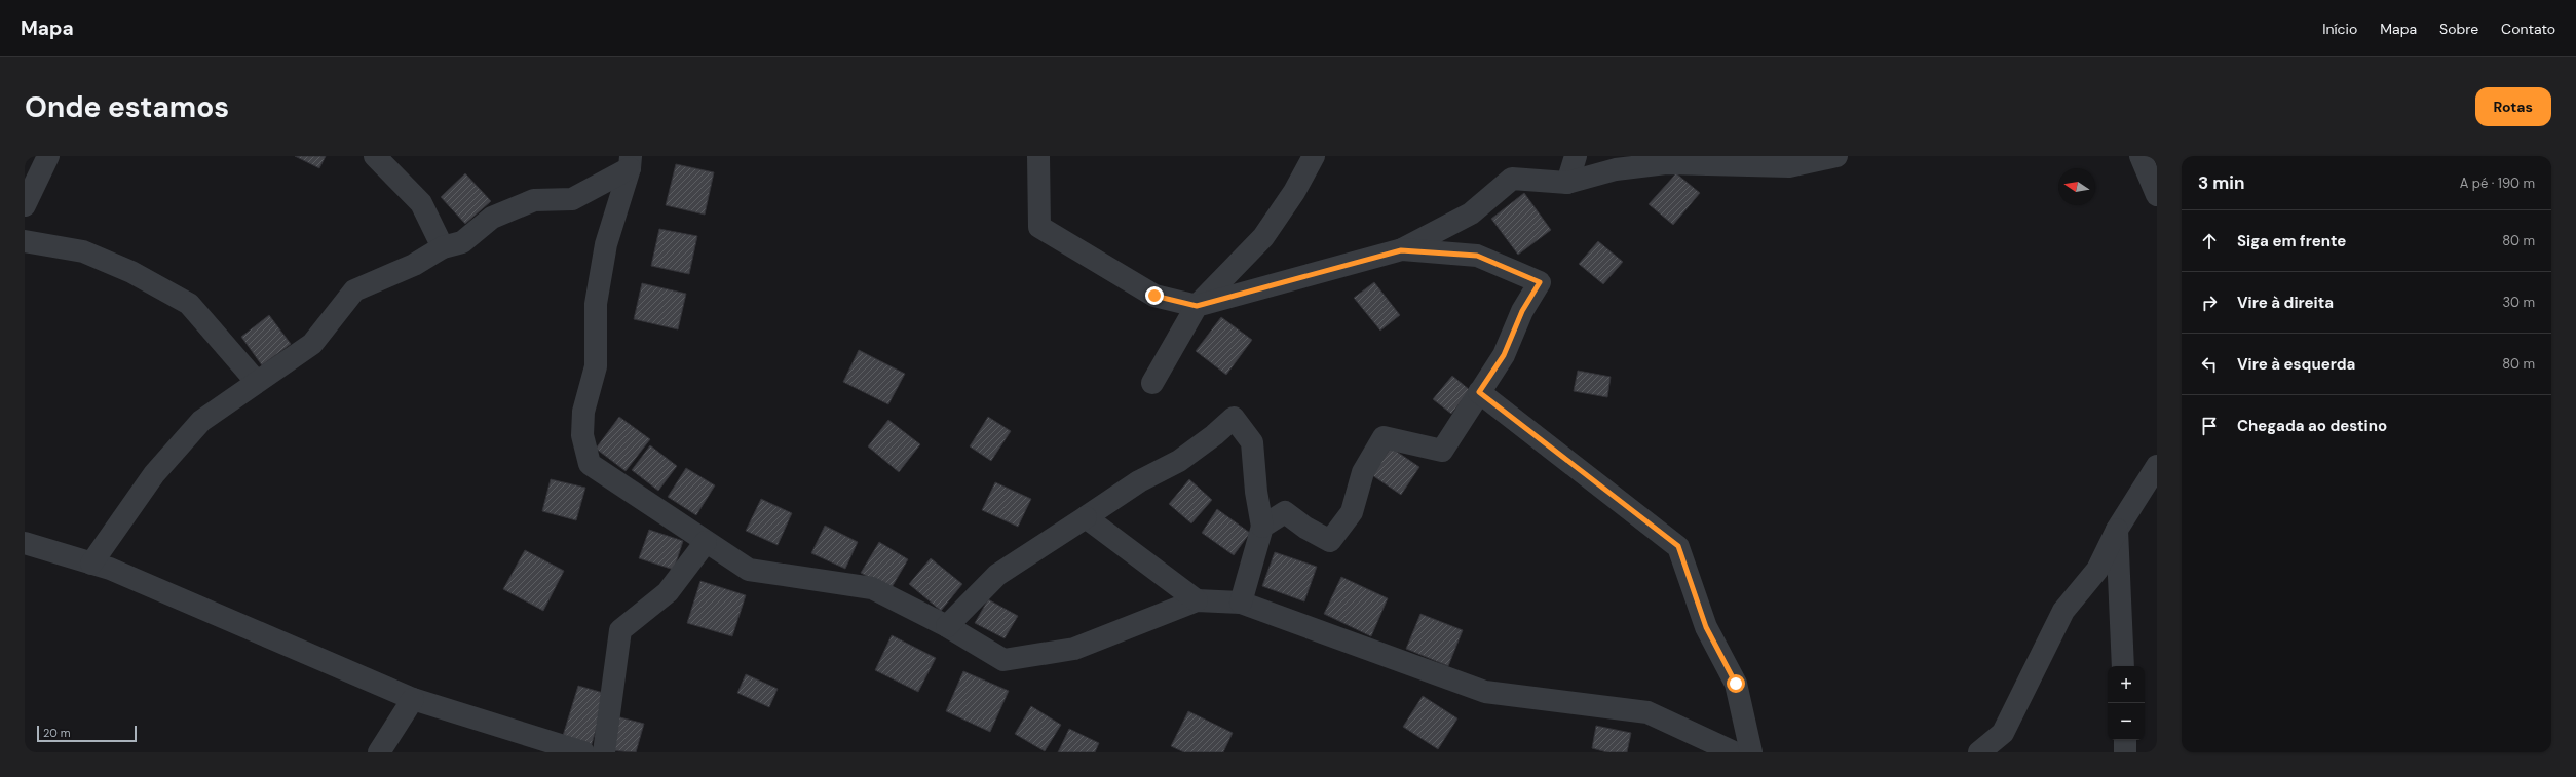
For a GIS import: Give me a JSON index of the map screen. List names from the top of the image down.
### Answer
{
  "scale_bar": "20 m",
  "north": "left",
  "page": {
    "header": "Mapa",
    "nav": [
      "Início",
      "Mapa",
      "Sobre",
      "Contato"
    ],
    "buttons": "Rotas",
    "title": "Onde estamos",
    "heading": ["3 min", "A pé · 190 m"],
    "list": [
      ["Siga em frente", "80 m"],
      ["Vire à direita", "30 m"],
      ["Vire à esquerda", "80 m"],
      "Chegada ao destino"
    ],
    "map_buttons": ["+", "−"],
    "scale": "20 m"
  }
}
